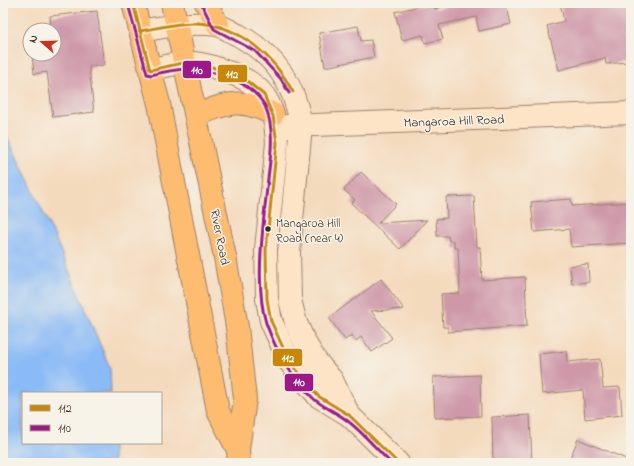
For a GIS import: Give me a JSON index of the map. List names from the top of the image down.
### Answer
{
  "streets": {
    "highway": ["River Road"],
    "main road": ["Mangaroa Hill Road"]
  },
  "places": ["Mangaroa Hill Road (near 4)"],
  "lines": ["transit line 112", "transit line 110"],
  "legend": ["112", "110"],
  "north": "left"
}
